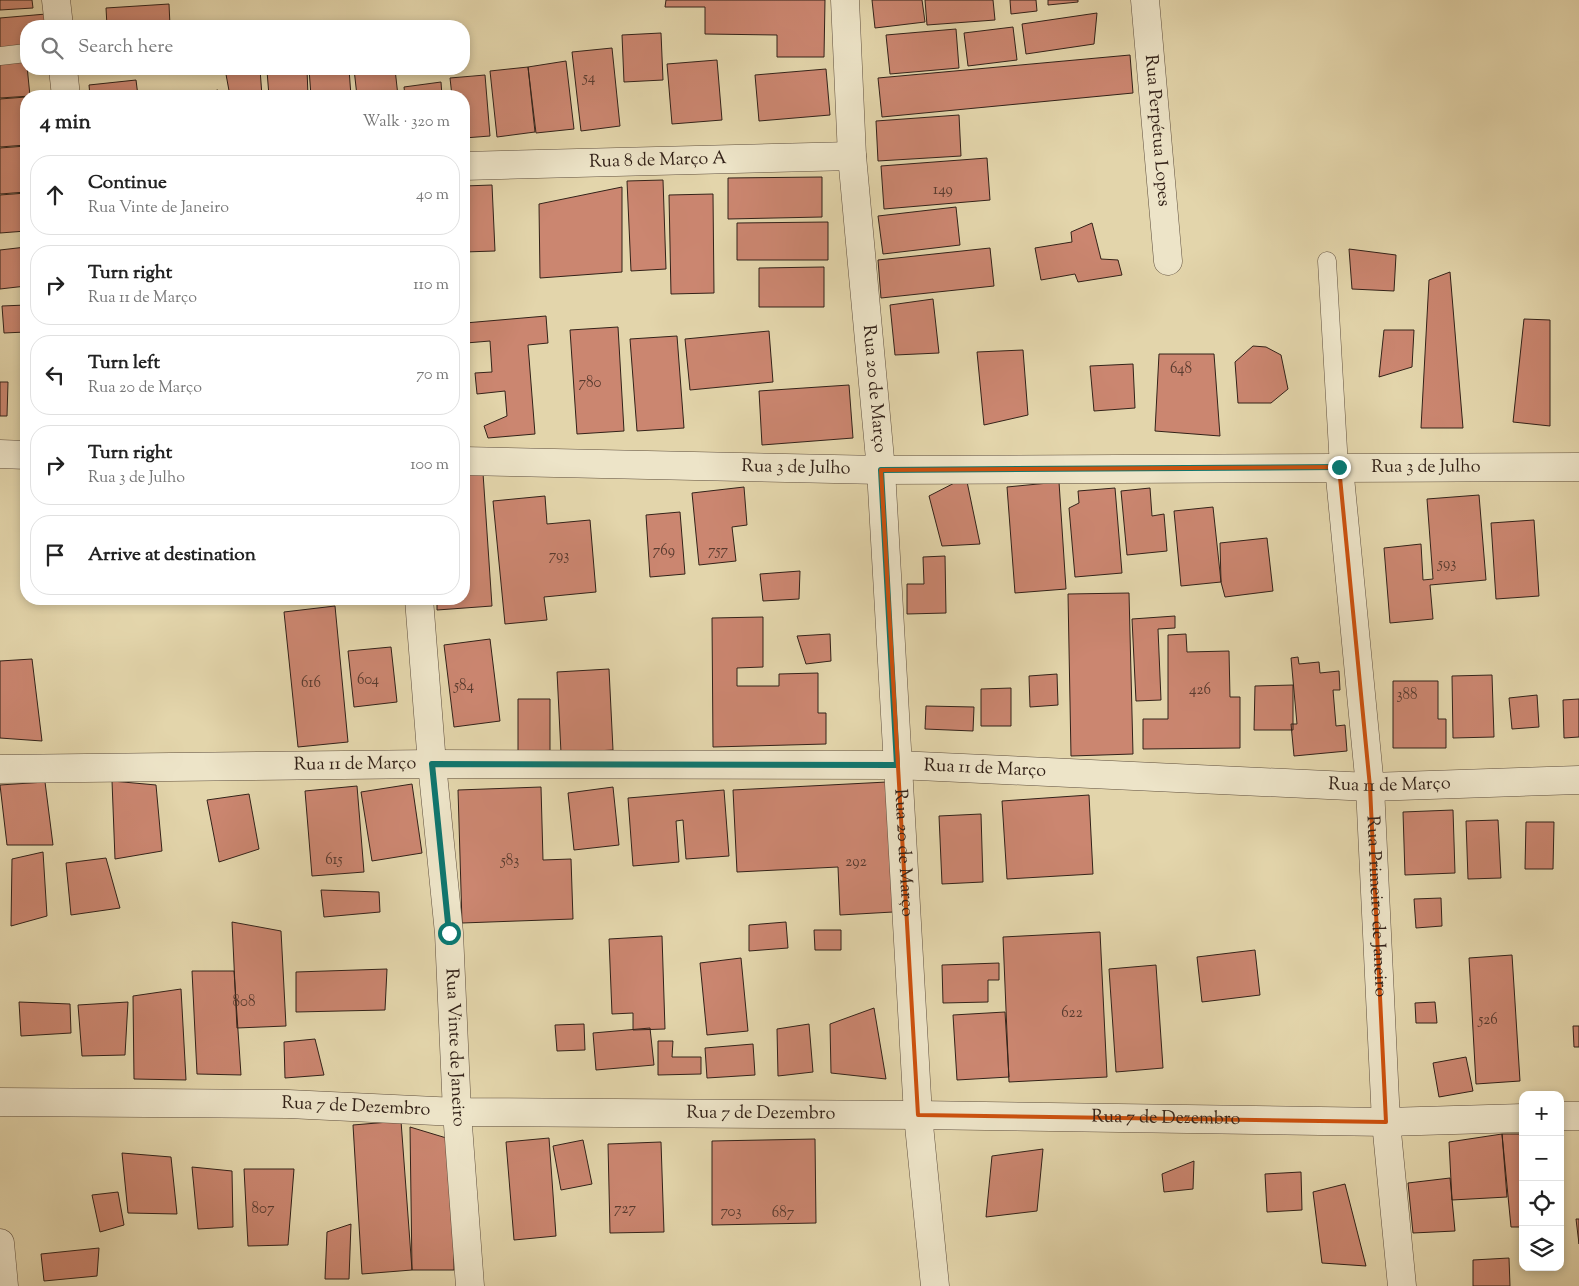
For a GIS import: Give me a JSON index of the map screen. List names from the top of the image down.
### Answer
{
  "streets": {
    "street": [
      "Rua Perpétua Lopes",
      "Rua 8 de Março A",
      "Rua 20 de Março",
      "Rua 3 de Julho",
      "Rua 11 de Março",
      "Rua Primeiro de Janeiro",
      "Rua Vinte de Janeiro",
      "Rua 7 de Dezembro"
    ]
  },
  "crossings": [
    ["Rua 8 de Março A", "Rua 20 de Março"],
    ["Rua 20 de Março", "Rua 3 de Julho"],
    ["Rua 20 de Março", "Rua 11 de Março"],
    ["Rua 20 de Março", "Rua 7 de Dezembro"],
    ["Rua 3 de Julho", "Rua Primeiro de Janeiro"],
    ["Rua 11 de Março", "Rua Primeiro de Janeiro"],
    ["Rua 11 de Março", "Rua Vinte de Janeiro"],
    ["Rua Primeiro de Janeiro", "Rua 7 de Dezembro"],
    ["Rua Vinte de Janeiro", "Rua 7 de Dezembro"]
  ],
  "house_numbers": [
    "54",
    "149",
    "648",
    "780",
    "769",
    "757",
    "793",
    "593",
    "604",
    "616",
    "584",
    "426",
    "388",
    "615",
    "583",
    "292",
    "808",
    "622",
    "526",
    "807",
    "727",
    "703",
    "687"
  ],
  "page": {
    "search": "Search here",
    "heading": ["4 min", "Walk · 320 m"],
    "list": [
      ["Continue", "Rua Vinte de Janeiro", "40 m"],
      ["Turn right", "Rua 11 de Março", "110 m"],
      ["Turn left", "Rua 20 de Março", "70 m"],
      ["Turn right", "Rua 3 de Julho", "100 m"],
      "Arrive at destination"
    ],
    "map_buttons": ["+", "−"]
  }
}
